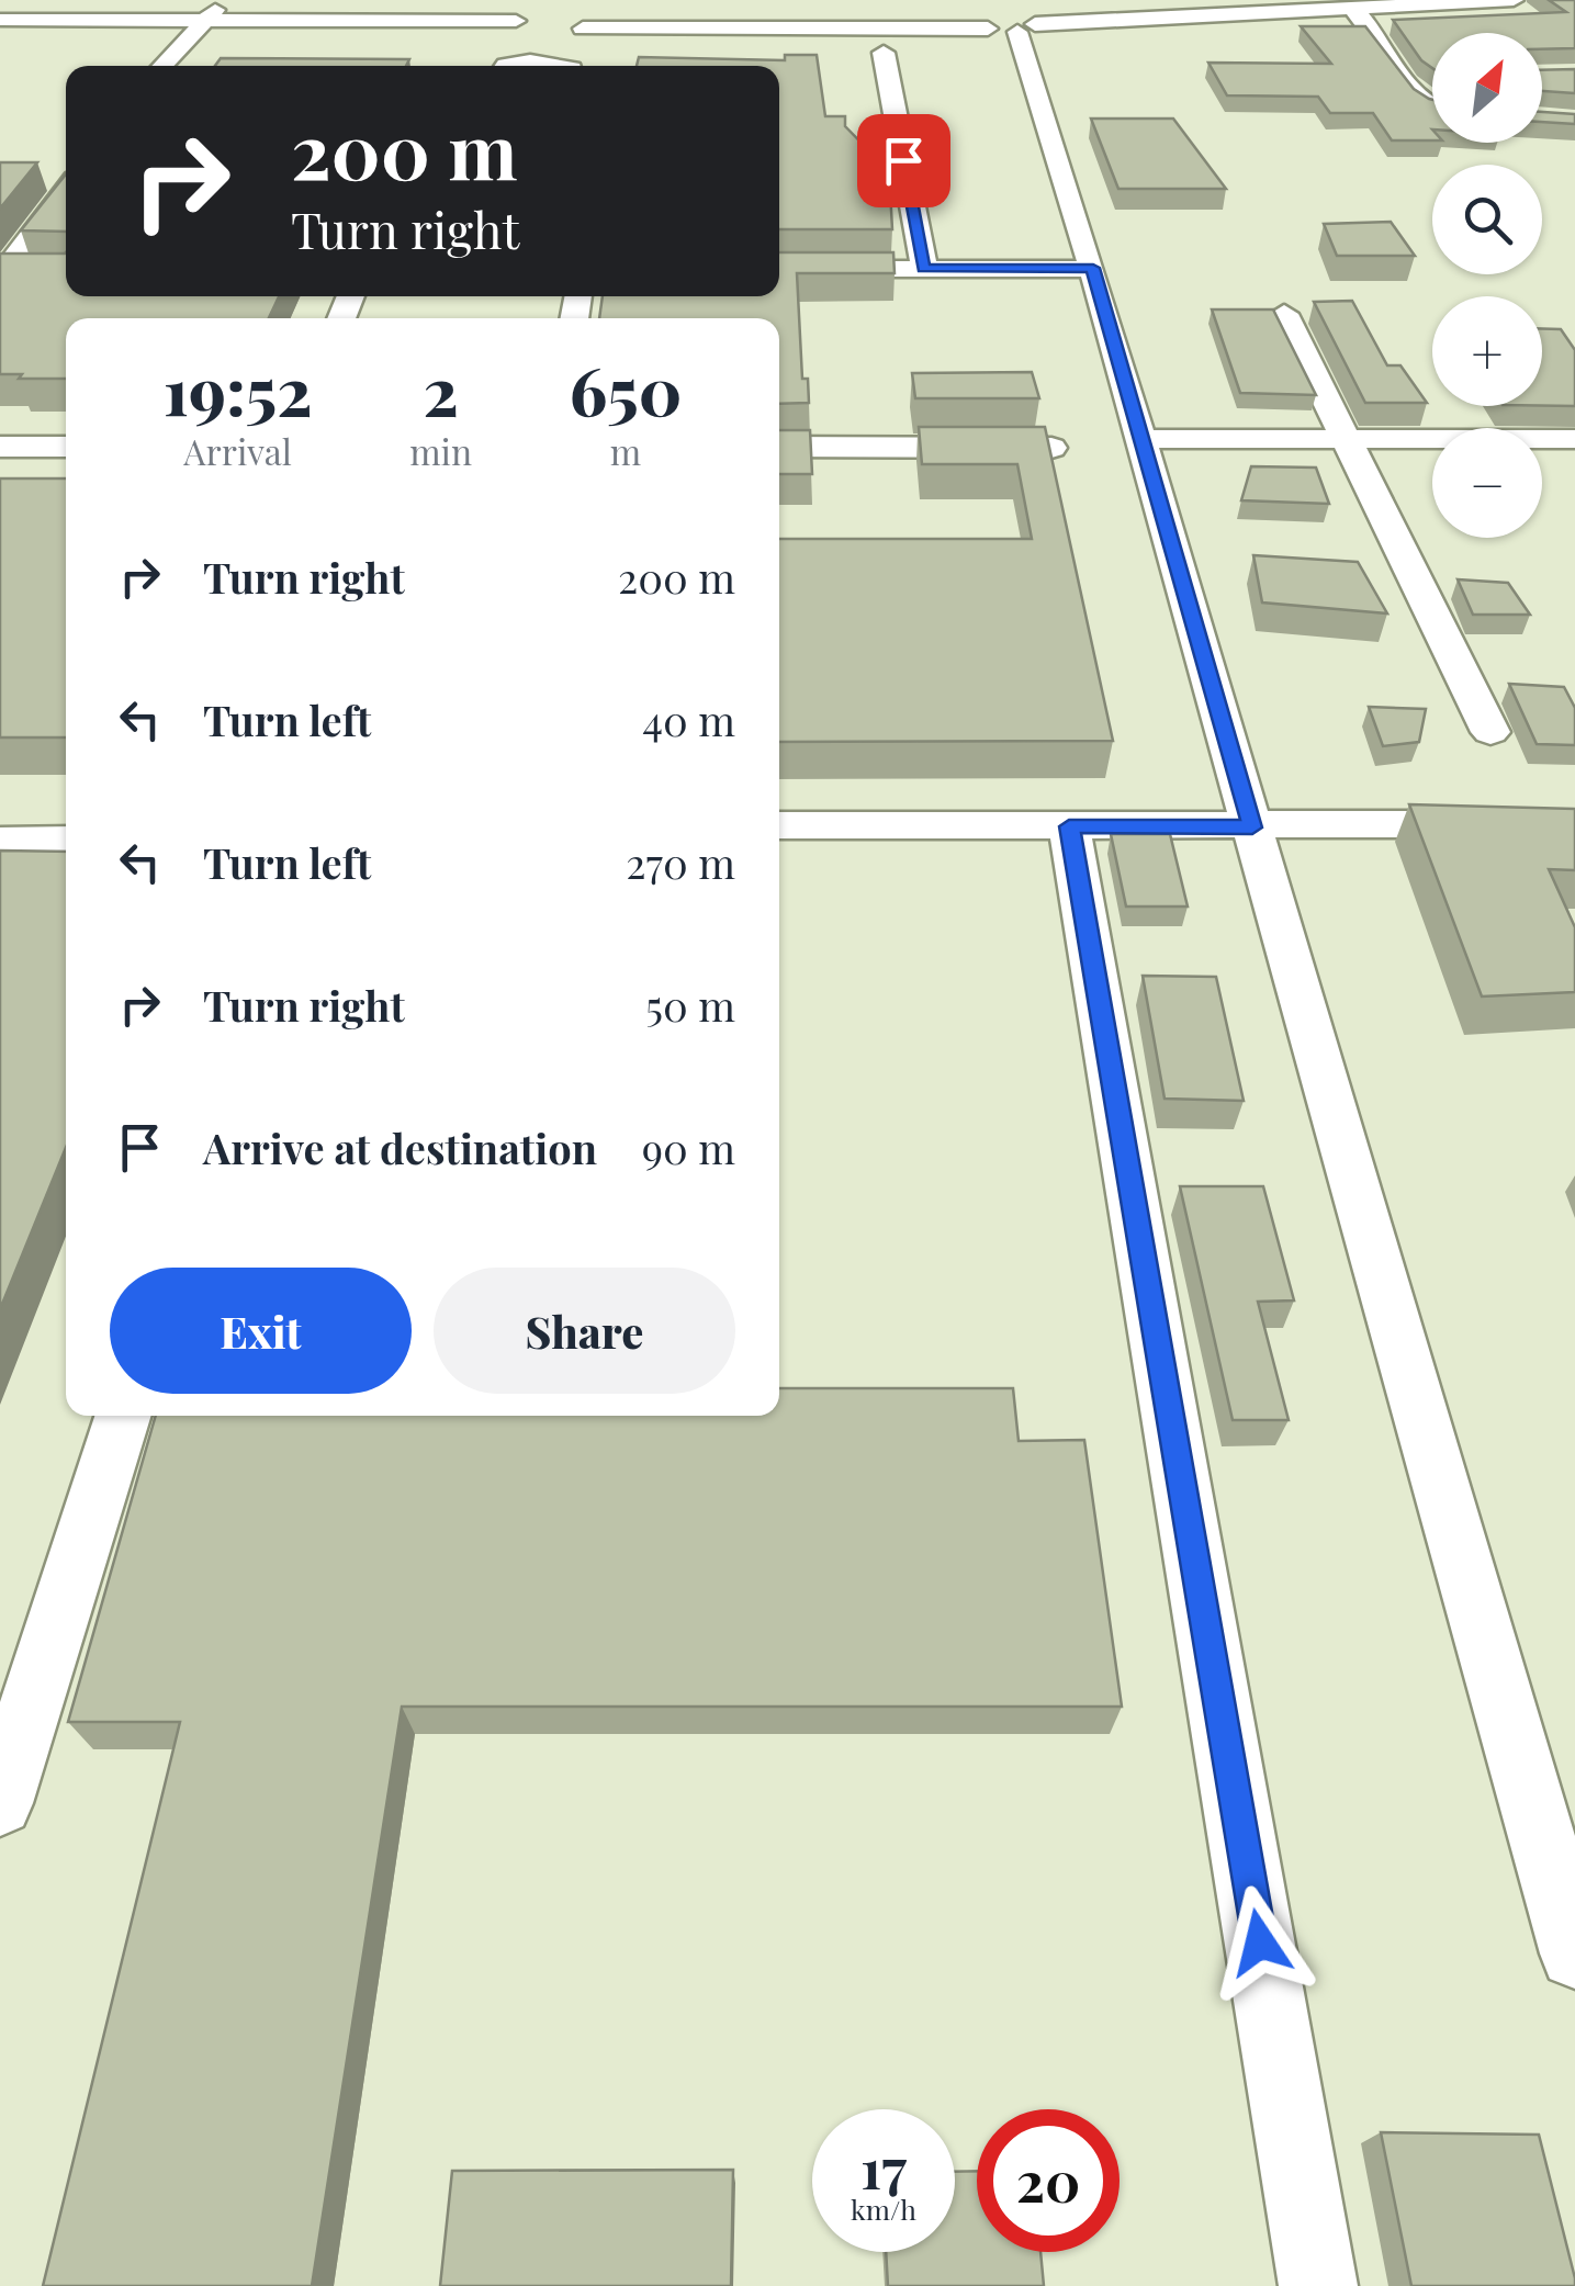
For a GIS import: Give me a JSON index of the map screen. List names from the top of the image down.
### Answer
{
  "north": "top right",
  "page": {
    "map_buttons": ["+", "−"],
    "turn": ["200 m", "Turn right"],
    "eta": [
      "19:52",
      "Arrival",
      "2",
      "min",
      "650",
      "m"
    ],
    "list": [
      {
        "name": "Turn right",
        "value": "200 m"
      },
      {
        "name": "Turn left",
        "value": "40 m"
      },
      {
        "name": "Turn left",
        "value": "270 m"
      },
      {
        "name": "Turn right",
        "value": "50 m"
      },
      {
        "name": "Arrive at destination",
        "value": "90 m"
      }
    ],
    "buttons": ["Exit", "Share"],
    "speed": "17 km/h",
    "limit": "20"
  }
}
